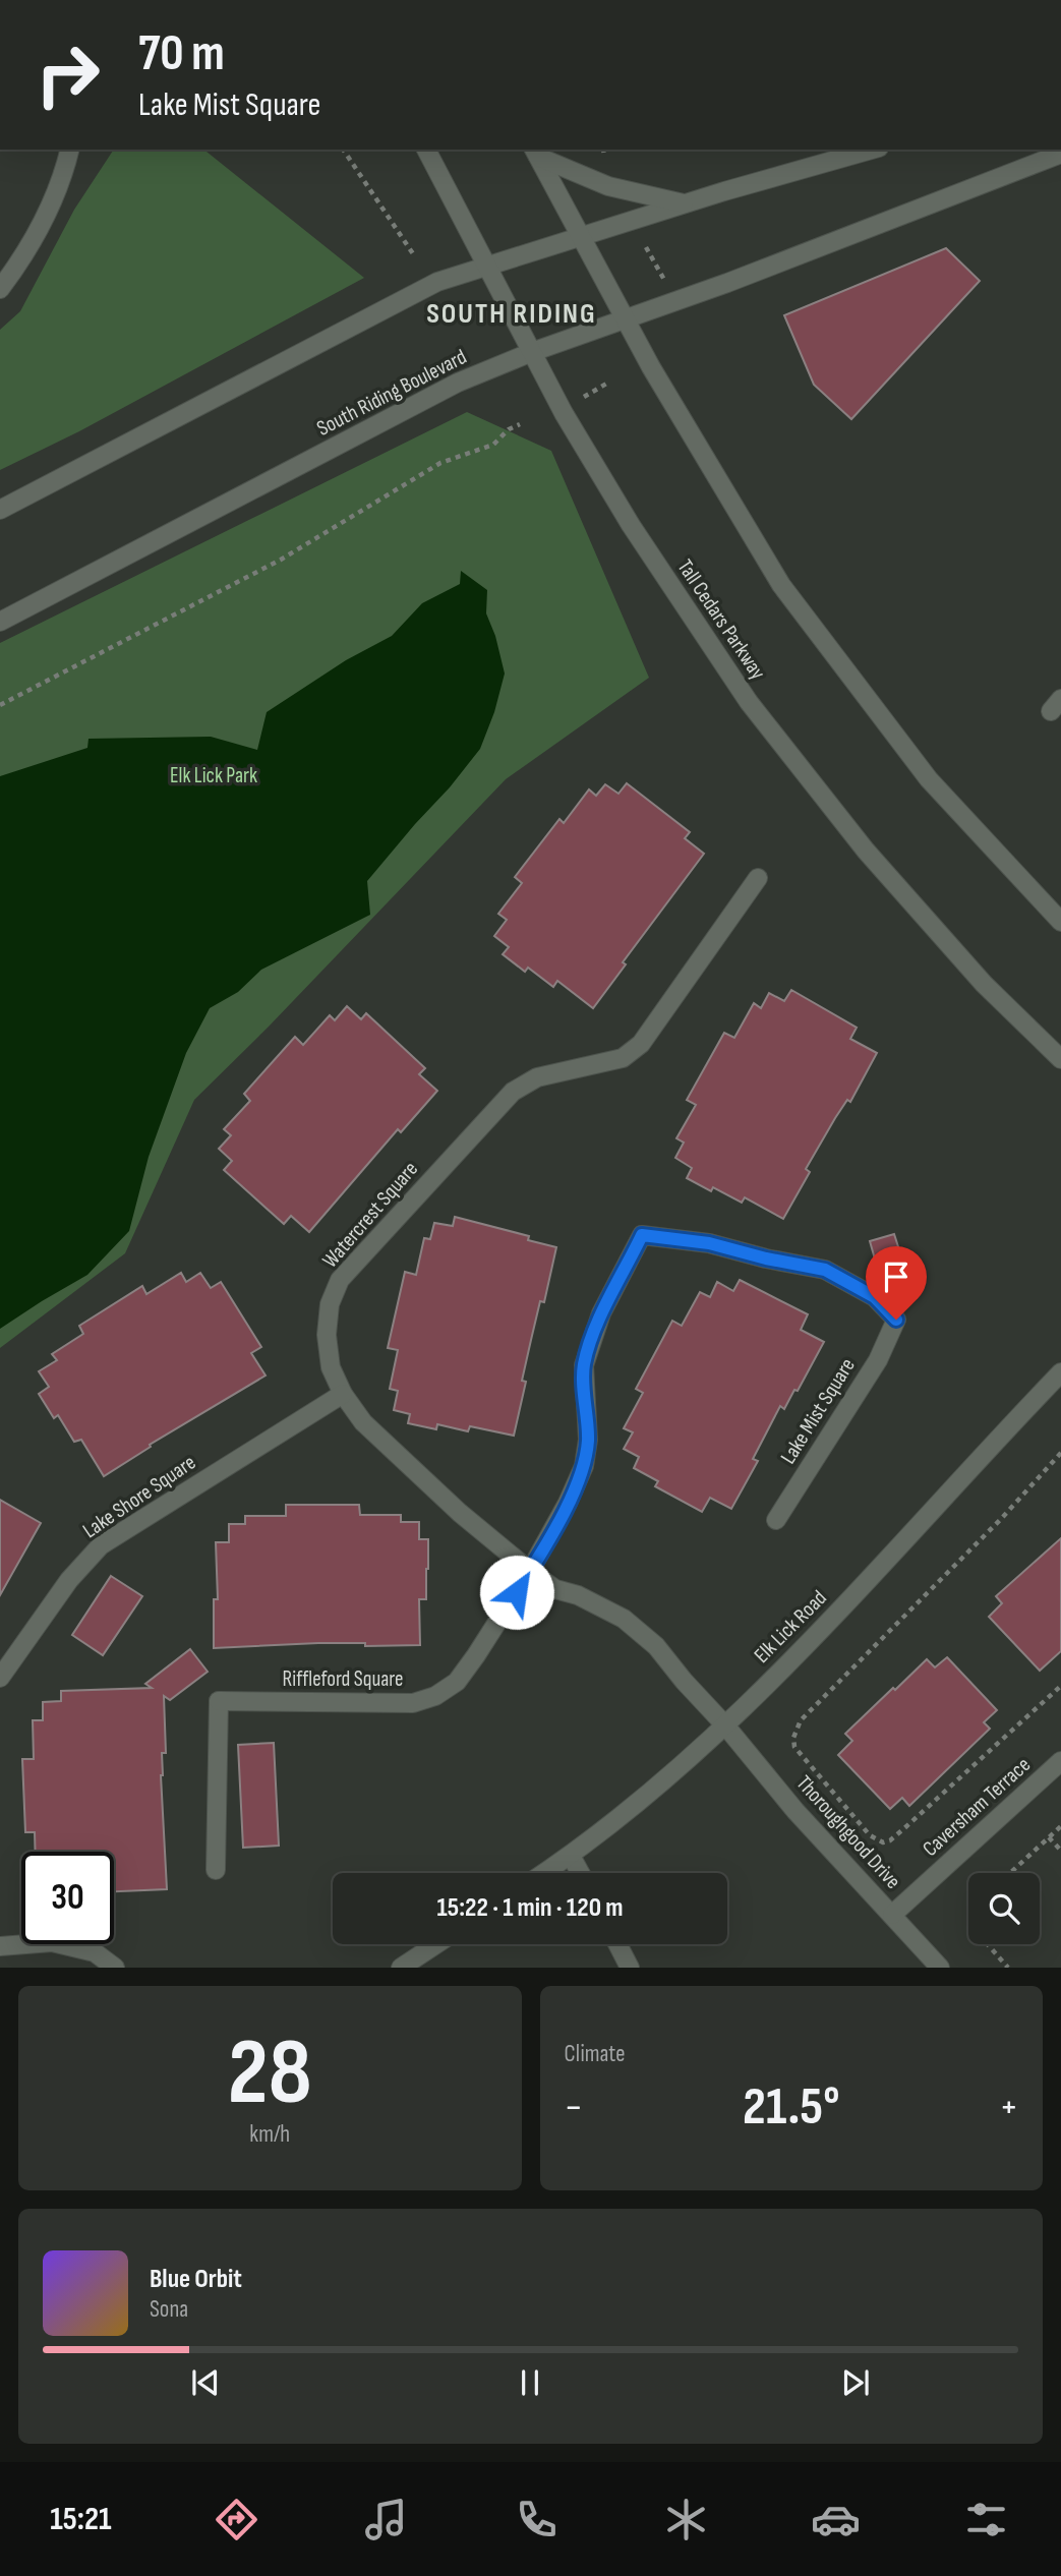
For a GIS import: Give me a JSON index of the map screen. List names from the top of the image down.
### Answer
{
  "streets": {
    "street": [
      "South Riding Boulevard",
      "Tall Cedars Parkway",
      "Watercrest Square",
      "Lake Mist Square",
      "Lake Shore Square",
      "Elk Lick Road",
      "Riffleford Square",
      "Caversham Terrace",
      "Thoroughgood Drive"
    ]
  },
  "crossings": [
    ["South Riding Boulevard", "Tall Cedars Parkway"],
    ["Watercrest Square", "Lake Mist Square"],
    ["Watercrest Square", "Lake Shore Square"],
    ["Watercrest Square", "Elk Lick Road"],
    ["Watercrest Square", "Riffleford Square"],
    ["Watercrest Square", "Thoroughgood Drive"],
    ["Lake Mist Square", "Riffleford Square"],
    ["Elk Lick Road", "Thoroughgood Drive"],
    ["Caversham Terrace", "Thoroughgood Drive"]
  ],
  "districts": ["SOUTH RIDING"],
  "parks": ["Elk Lick Park"],
  "page": {
    "turn": ["70 m", "Lake Mist Square"],
    "limit": "30",
    "trip": "15:22 · 1 min · 120 m",
    "tile": [
      ["28", "km/h"],
      "Climate"
    ],
    "heat": ["−", "21.5°", "+"],
    "song": ["Blue Orbit", "Sona"],
    "tabs": "15:21"
  }
}
